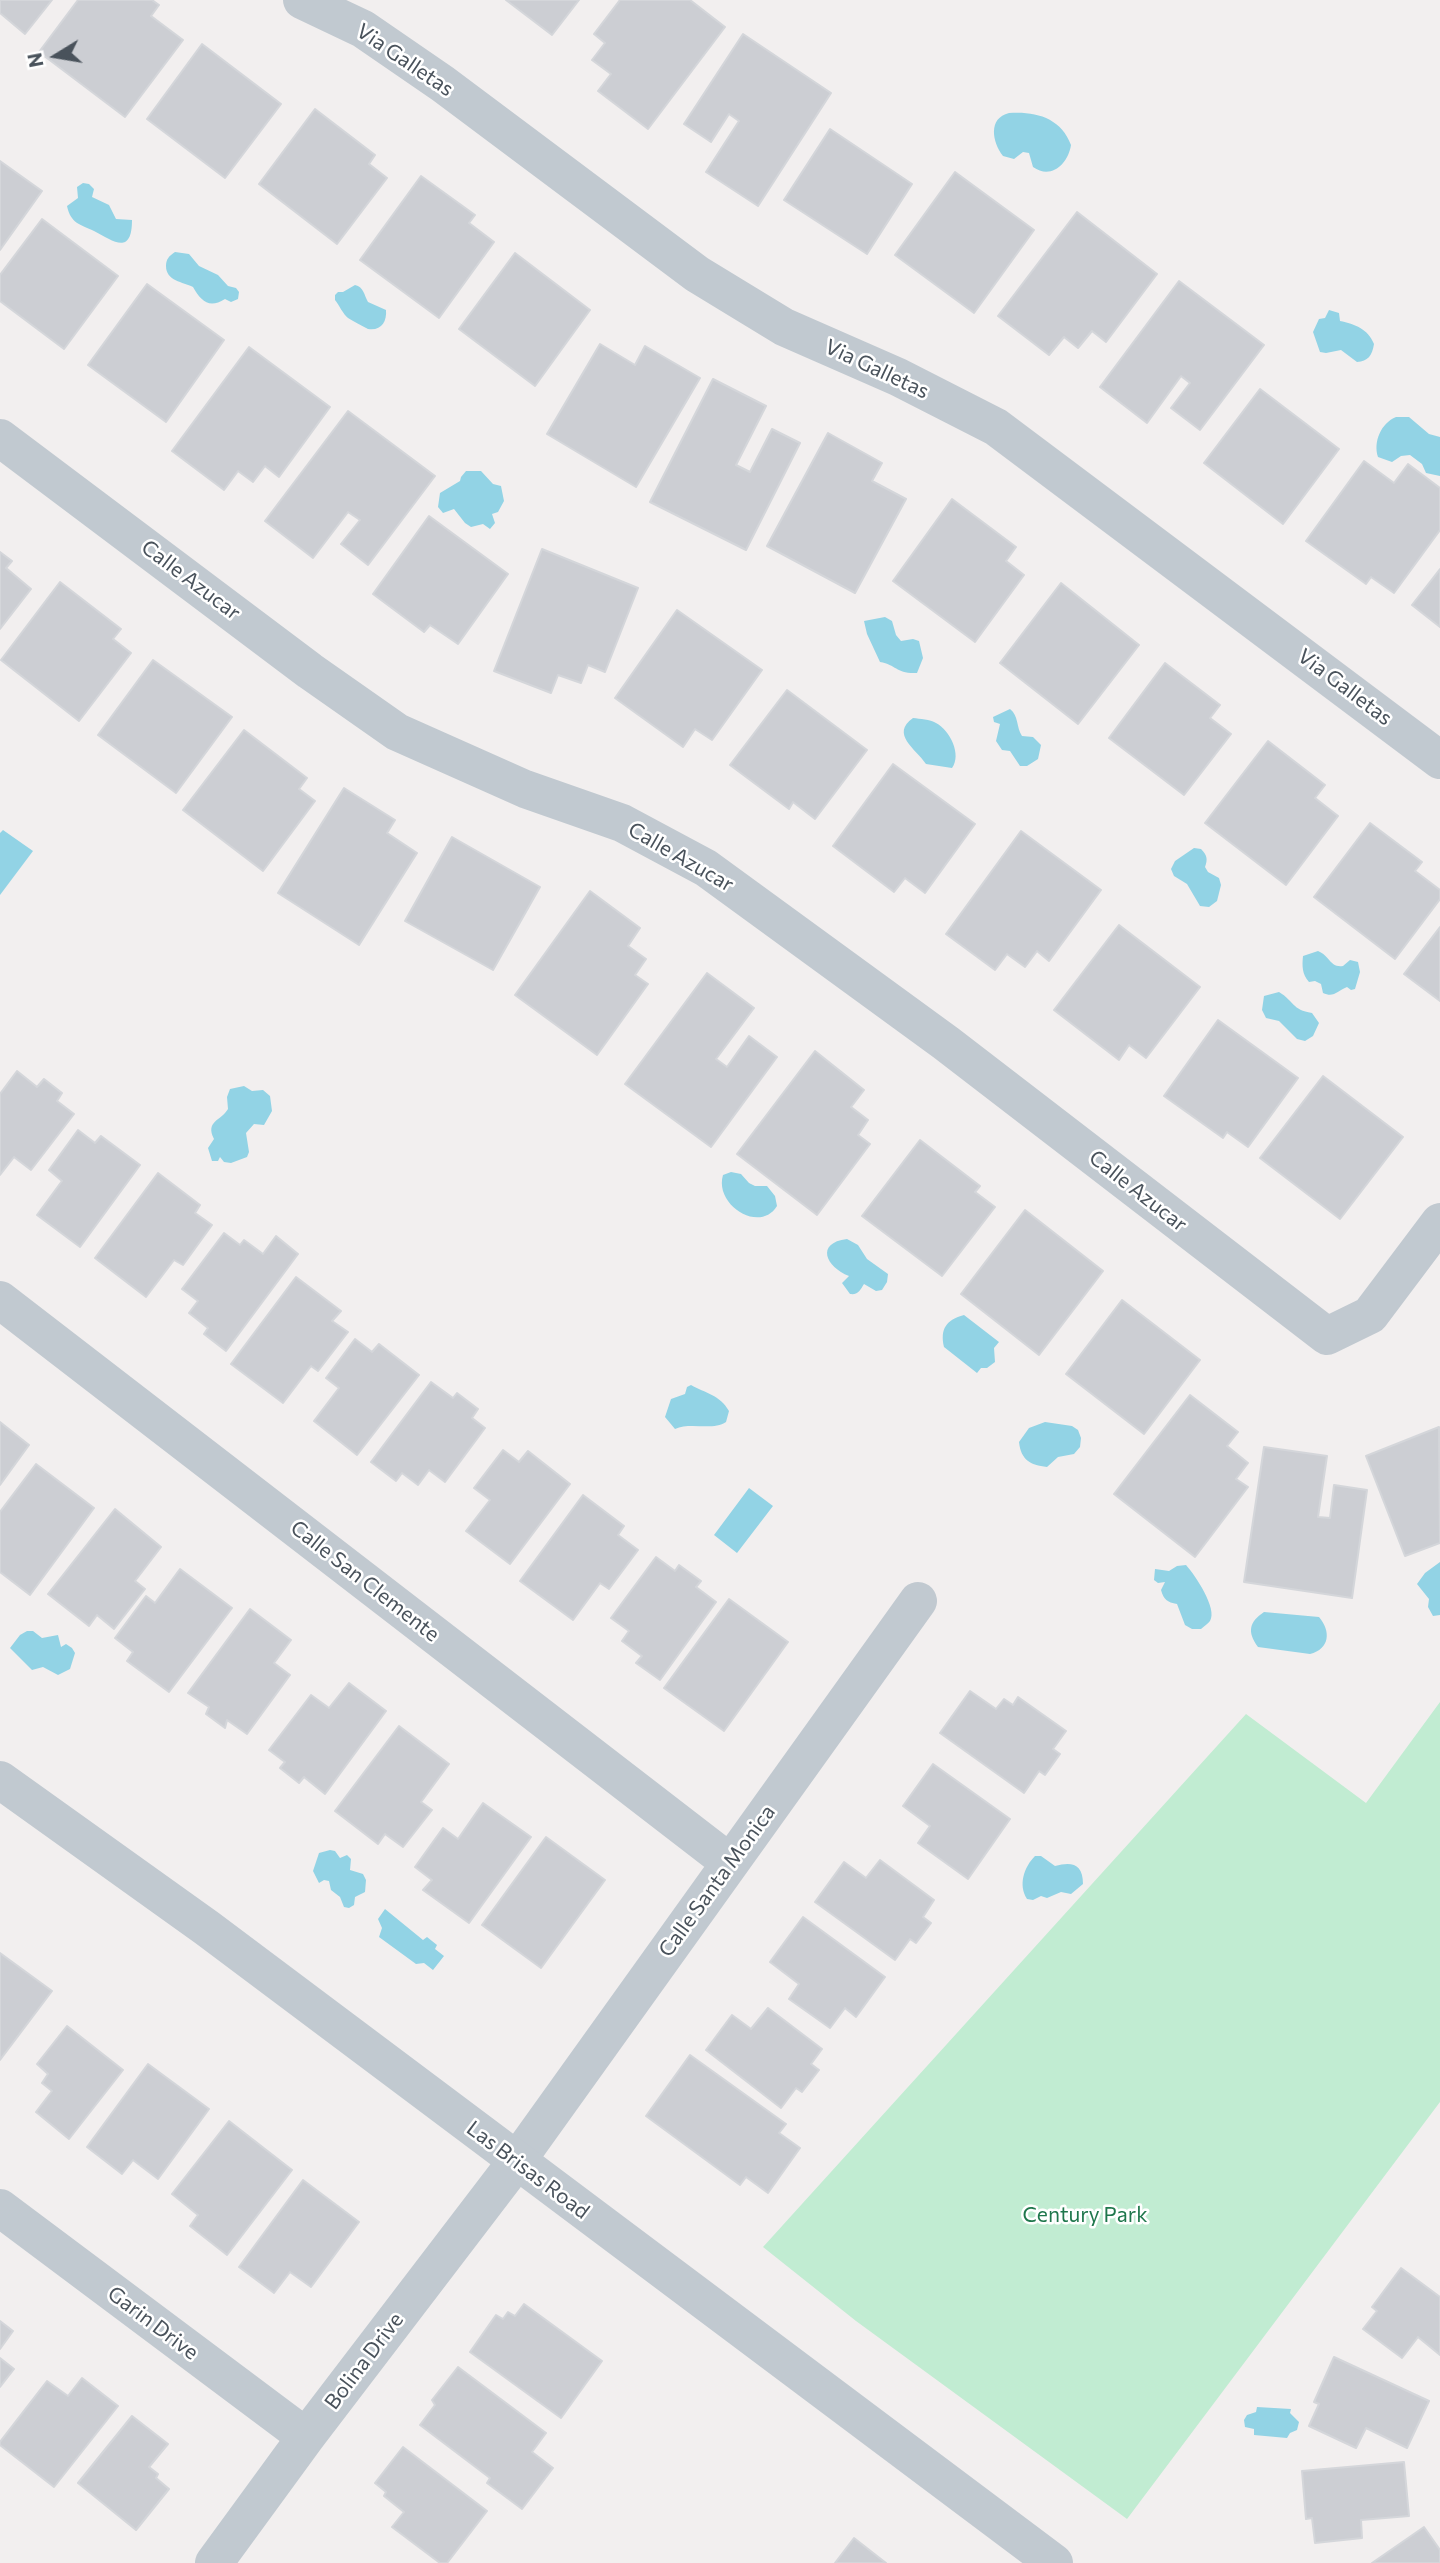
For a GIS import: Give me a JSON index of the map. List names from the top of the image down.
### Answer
{
  "streets": {
    "street": [
      "Via Galletas",
      "Calle Azucar",
      "Calle San Clemente",
      "Calle Santa Monica",
      "Las Brisas Road",
      "Garin Drive",
      "Bolina Drive"
    ]
  },
  "crossings": [
    ["Calle San Clemente", "Calle Santa Monica"],
    ["Calle Santa Monica", "Las Brisas Road"],
    ["Calle Santa Monica", "Bolina Drive"],
    ["Las Brisas Road", "Bolina Drive"],
    ["Garin Drive", "Bolina Drive"]
  ],
  "parks": ["Century Park"],
  "north": "left"
}
